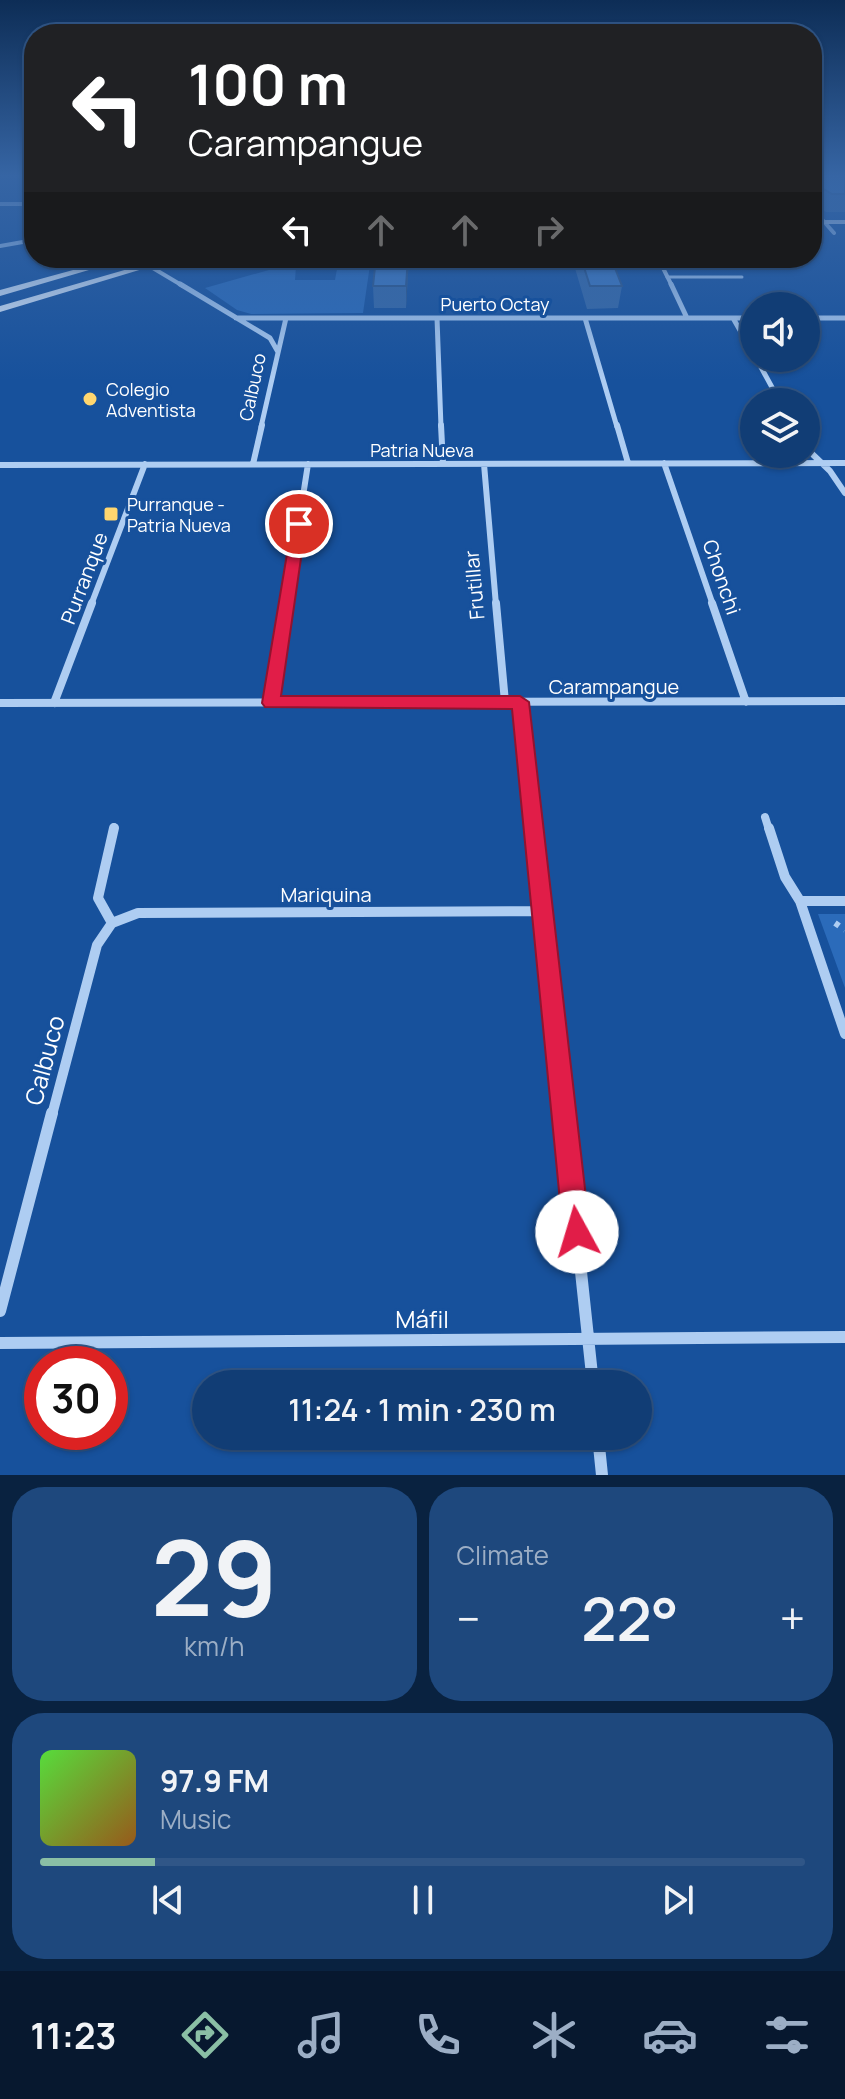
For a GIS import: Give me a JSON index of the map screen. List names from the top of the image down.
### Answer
{
  "streets": {
    "street": [
      "Puerto Octay",
      "Calbuco",
      "Patria Nueva",
      "Chonchi",
      "Purranque",
      "Frutillar",
      "Carampangue",
      "Mariquina",
      "Máfil"
    ]
  },
  "crossings": [
    ["Puerto Octay", "Calbuco"],
    ["Calbuco", "Patria Nueva"],
    ["Calbuco", "Mariquina"],
    ["Patria Nueva", "Chonchi"],
    ["Patria Nueva", "Purranque"],
    ["Patria Nueva", "Frutillar"],
    ["Chonchi", "Carampangue"],
    ["Purranque", "Carampangue"],
    ["Frutillar", "Carampangue"]
  ],
  "places": {
    "other": ["Colegio Adventista"],
    "transit": ["Purranque - Patria Nueva"]
  },
  "page": {
    "turn": ["100 m", "Carampangue"],
    "limit": "30",
    "trip": "11:24 · 1 min · 230 m",
    "tile": [
      ["29", "km/h"],
      "Climate"
    ],
    "heat": ["−", "22°", "+"],
    "song": ["97.9 FM", "Music"],
    "tabs": "11:23"
  }
}
